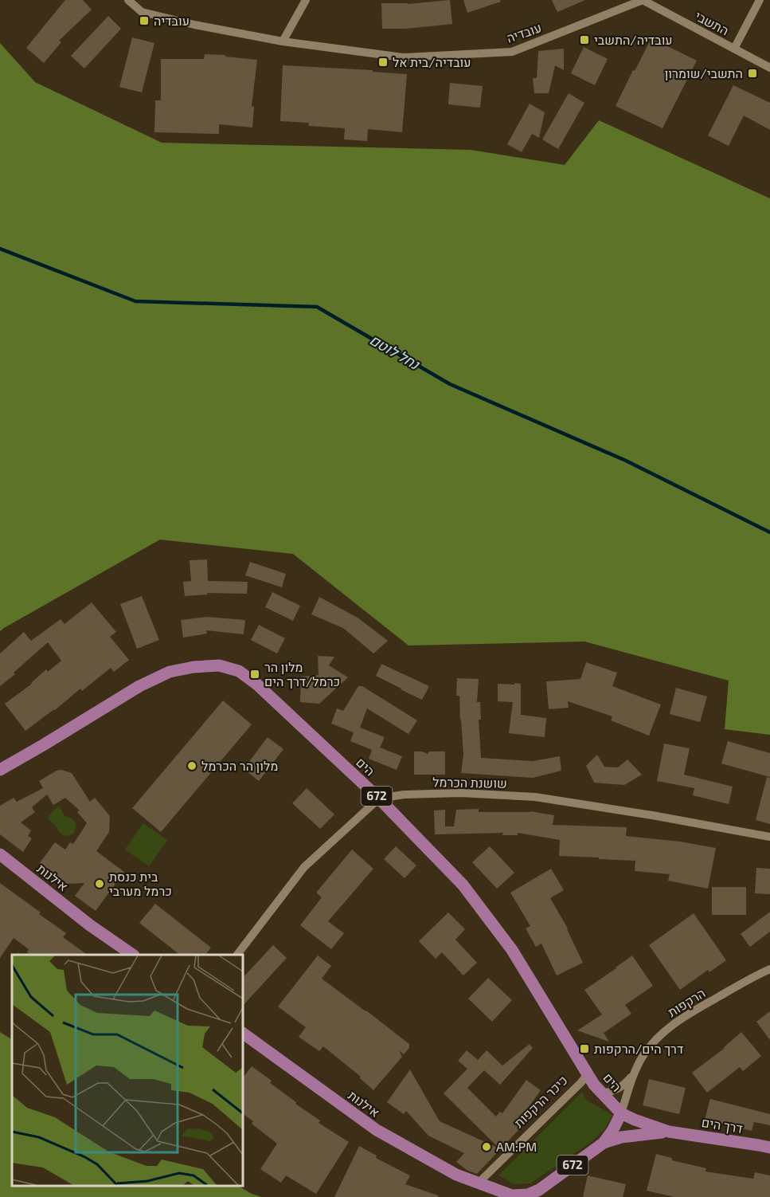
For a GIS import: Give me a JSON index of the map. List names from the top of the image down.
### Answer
{
  "streets": {
    "main road": [
      "הים",
      "672",
      "אילנות",
      "דרך הים"
    ],
    "street": [
      "התשבי",
      "עובדיה",
      "שושנת הכרמל",
      "הרקפות",
      "כיכר הרקפות"
    ]
  },
  "crossings": [
    ["התשבי", "עובדיה"],
    ["הים", "שושנת הכרמל"],
    ["הים", "672"],
    ["הים", "הרקפות"],
    ["הים", "כיכר הרקפות"],
    ["הים", "דרך הים"],
    ["672", "אילנות"],
    ["672", "כיכר הרקפות"],
    ["672", "דרך הים"],
    ["אילנות", "כיכר הרקפות"]
  ],
  "water": ["נחל לוטם"],
  "places": {
    "transit": [
      "עובדיה",
      "עובדיה/התשבי",
      "עובדיה/בית אל",
      "התשבי/שומרון",
      "מלון הר כרמל/דרך הים",
      "דרך הים/הרקפות"
    ],
    "other": ["מלון הר הכרמל", "בית כנסת כרמל מערבי", "AM:PM"]
  }
}
